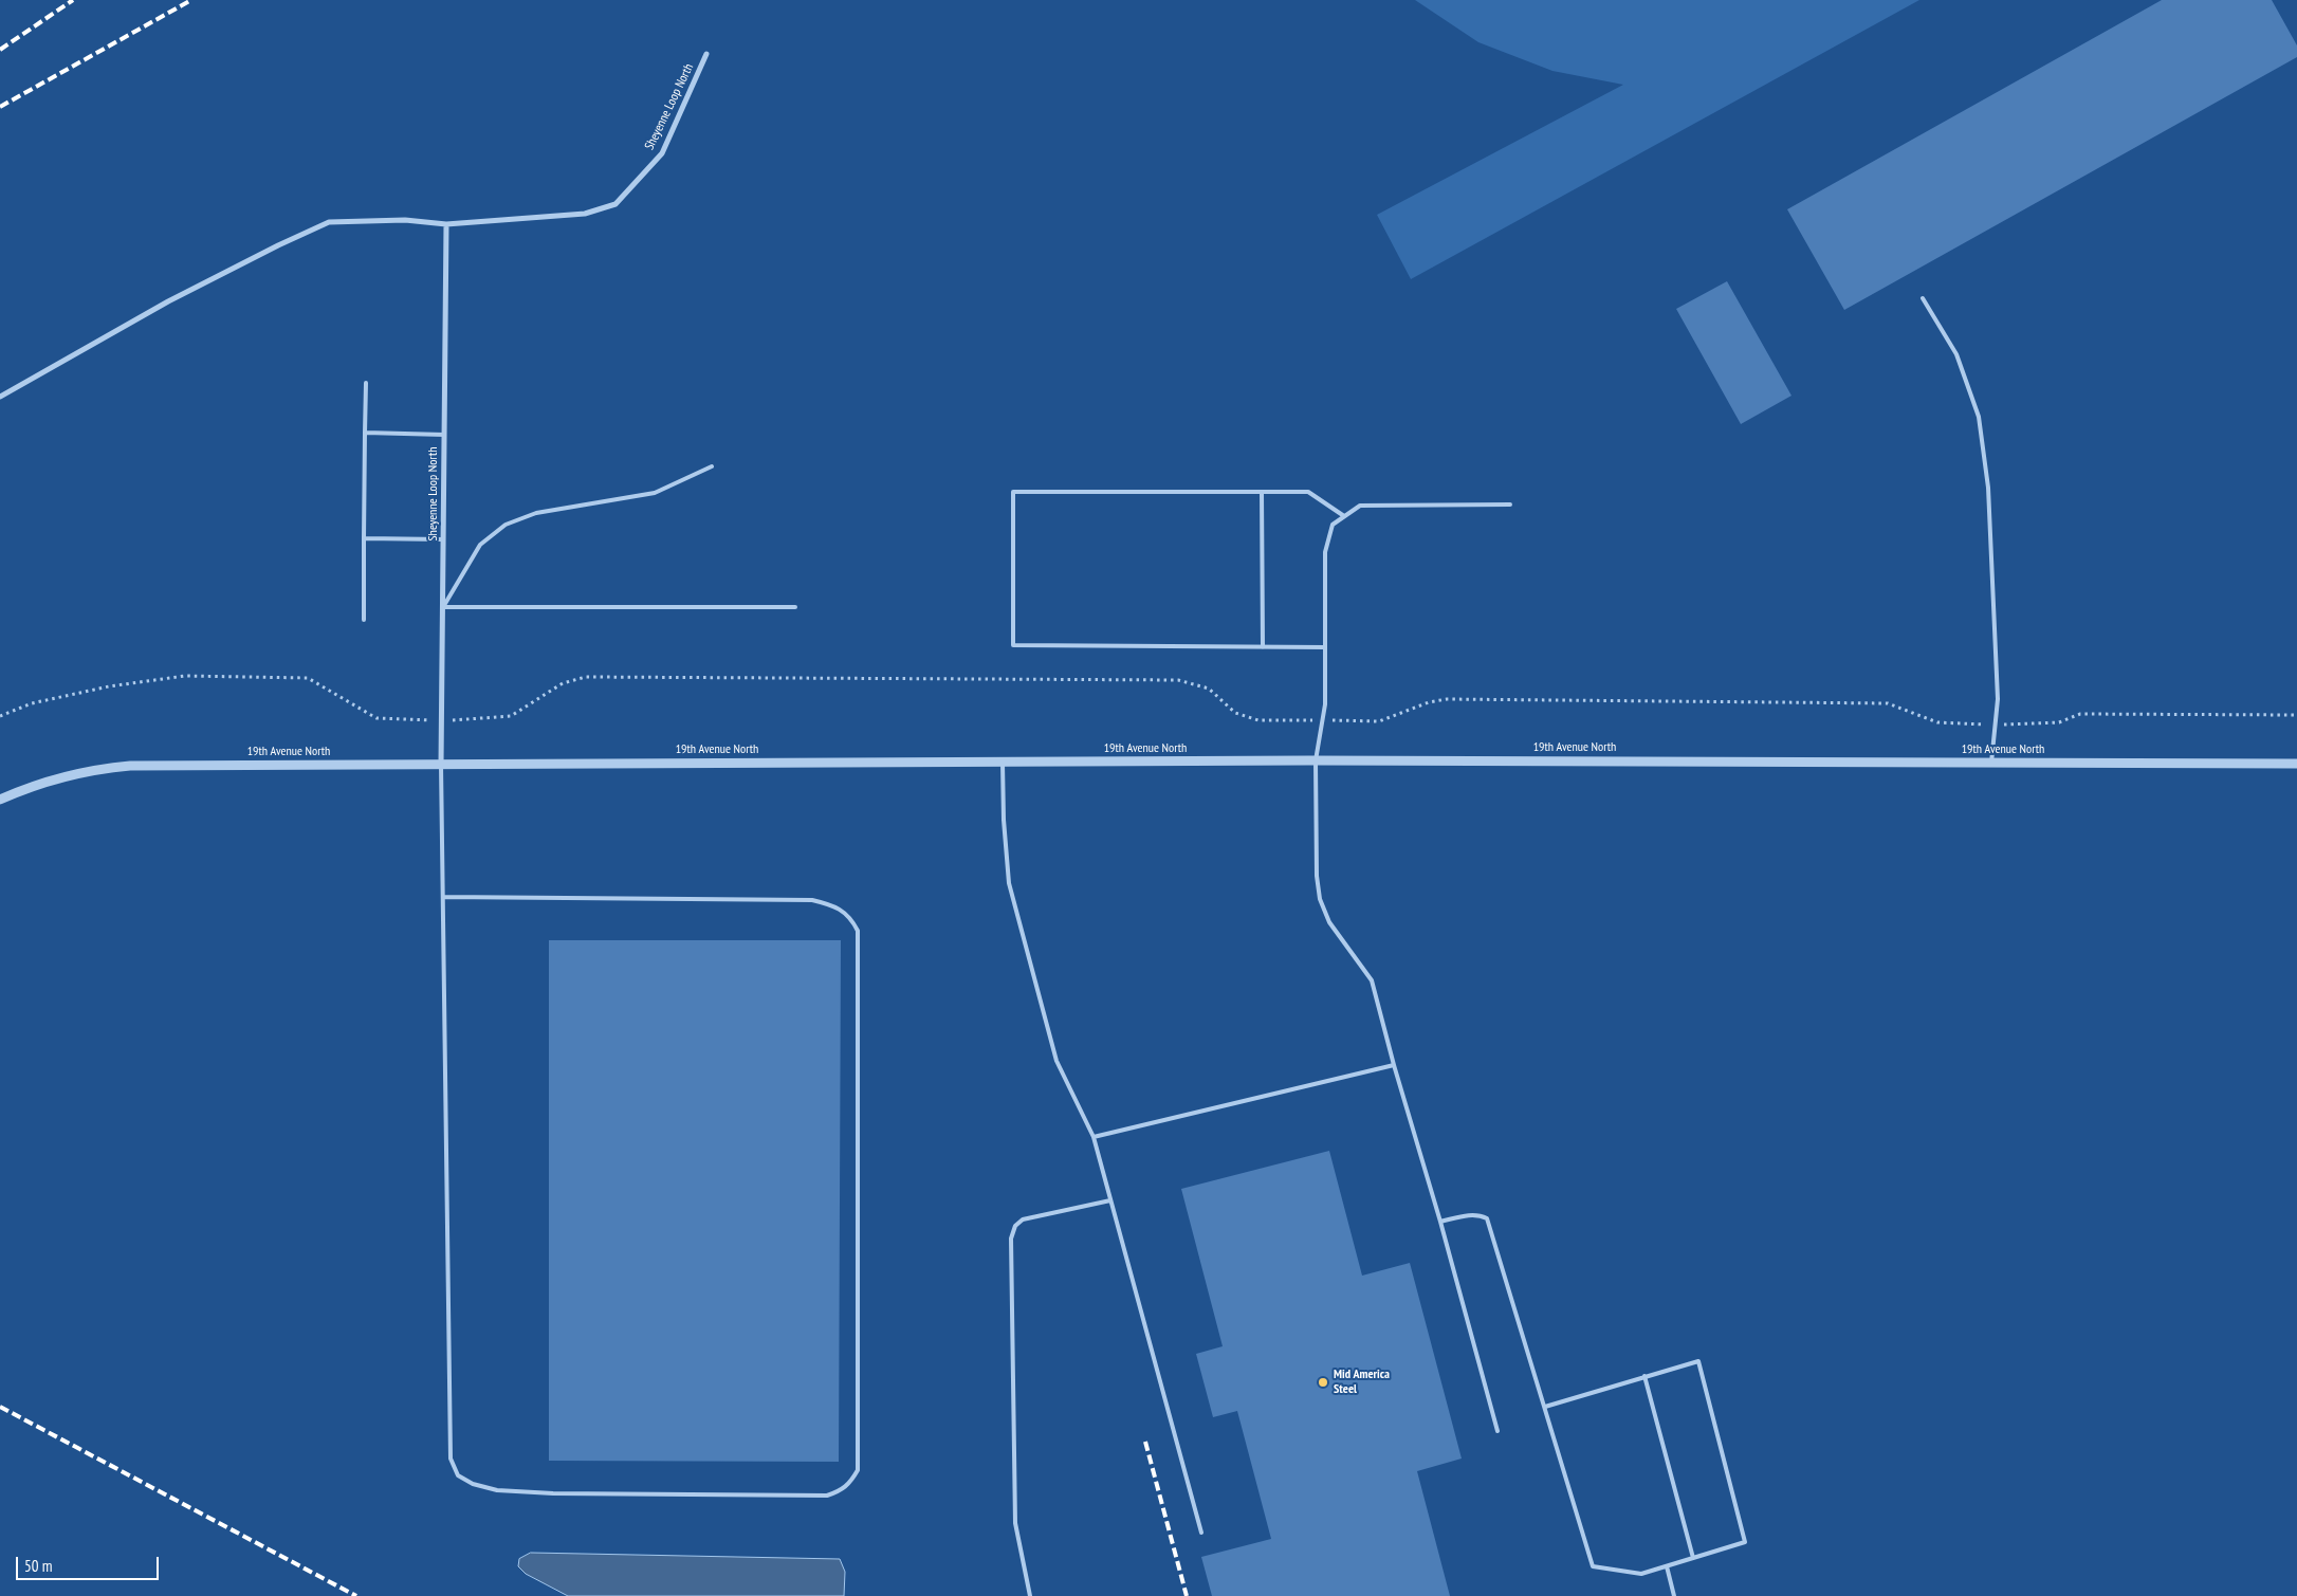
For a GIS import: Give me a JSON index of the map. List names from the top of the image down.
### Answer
{
  "streets": {
    "street": ["Sheyenne Loop North", "19th Avenue North"]
  },
  "crossings": [
    ["Sheyenne Loop North", "19th Avenue North"]
  ],
  "places": ["Mid America Steel"],
  "scale_bar": "50 m"
}
